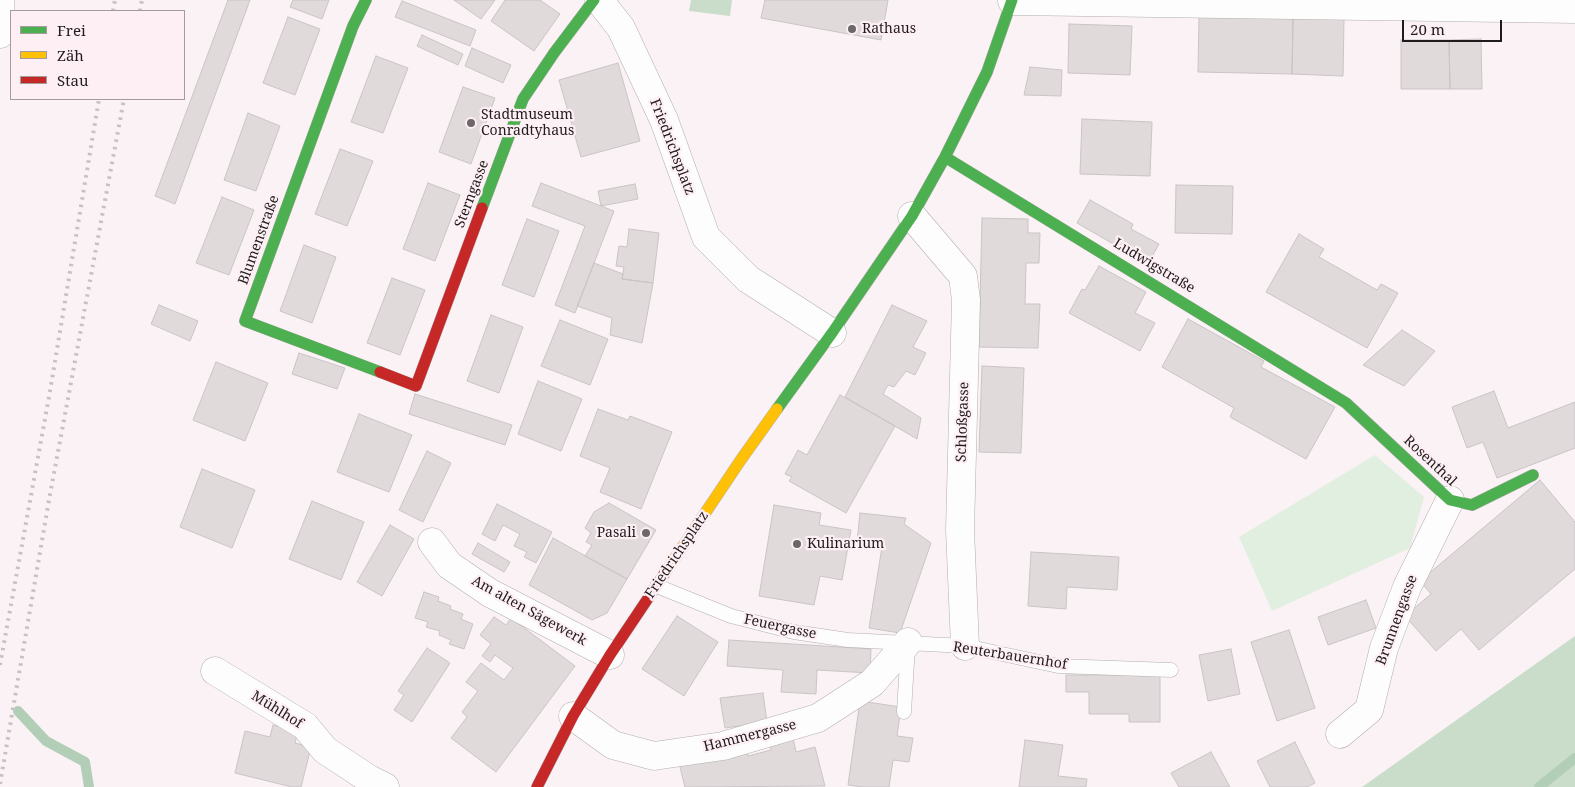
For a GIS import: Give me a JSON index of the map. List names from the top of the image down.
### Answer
{
  "streets": {
    "street": [
      "Friedrichsplatz",
      "Sterngasse",
      "Blumenstraße",
      "Ludwigstraße",
      "Schloßgasse",
      "Rosenthal",
      "Am alten Sägewerk",
      "Brunnengasse",
      "Mühlhof",
      "Hammergasse"
    ],
    "lane": ["Feuergasse", "Reuterbauernhof"]
  },
  "crossings": [
    ["Friedrichsplatz", "Ludwigstraße"],
    ["Friedrichsplatz", "Schloßgasse"],
    ["Friedrichsplatz", "Am alten Sägewerk"],
    ["Friedrichsplatz", "Feuergasse"],
    ["Friedrichsplatz", "Hammergasse"],
    ["Sterngasse", "Blumenstraße"],
    ["Ludwigstraße", "Rosenthal"],
    ["Schloßgasse", "Reuterbauernhof"],
    ["Rosenthal", "Brunnengasse"],
    ["Feuergasse", "Reuterbauernhof"],
    ["Feuergasse", "Hammergasse"],
    ["Reuterbauernhof", "Hammergasse"]
  ],
  "places": [
    "Rathaus",
    "Stadtmuseum Conradtyhaus",
    "Pasali",
    "Kulinarium"
  ],
  "legend": ["Frei", "Zäh", "Stau"],
  "scale_bar": "20 m"
}
